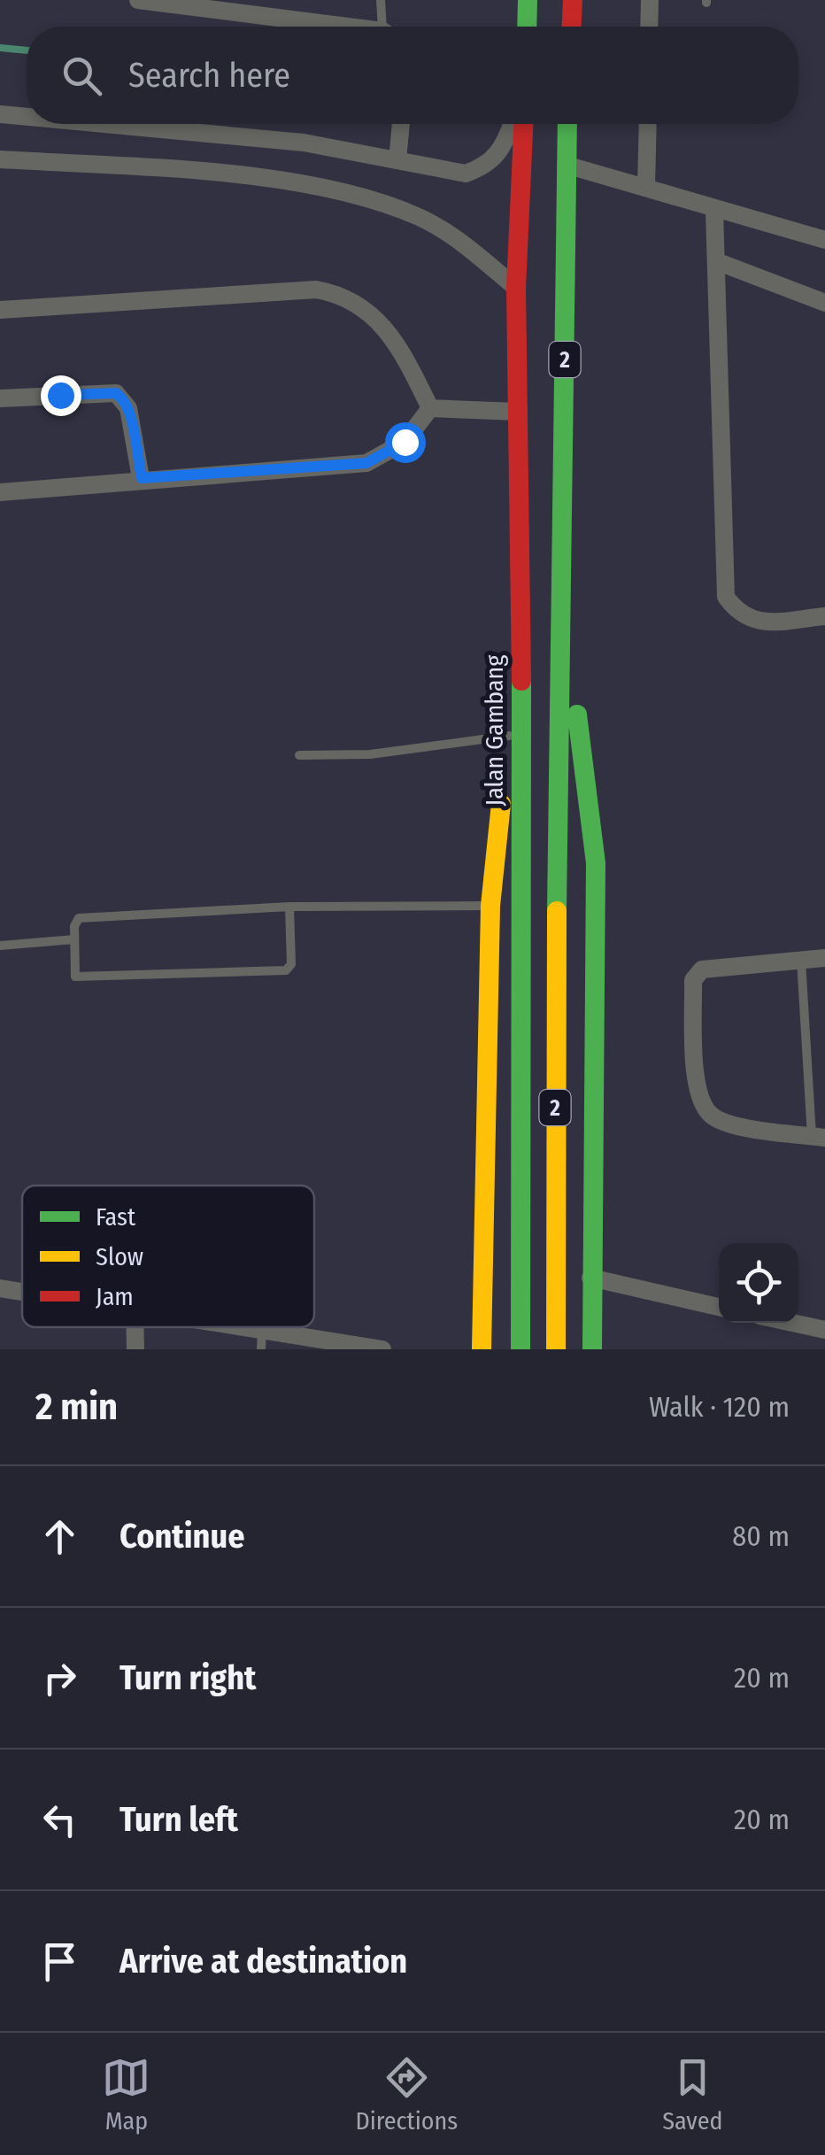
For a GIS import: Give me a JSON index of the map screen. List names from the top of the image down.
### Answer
{
  "streets": {
    "highway": ["2", "Jalan Gambang"]
  },
  "legend": ["Fast", "Slow", "Jam"],
  "page": {
    "search": "Search here",
    "heading": ["2 min", "Walk · 120 m"],
    "list": [
      ["Continue", "80 m"],
      ["Turn right", "20 m"],
      ["Turn left", "20 m"],
      "Arrive at destination"
    ],
    "nav": ["Map", "Directions", "Saved"]
  }
}
